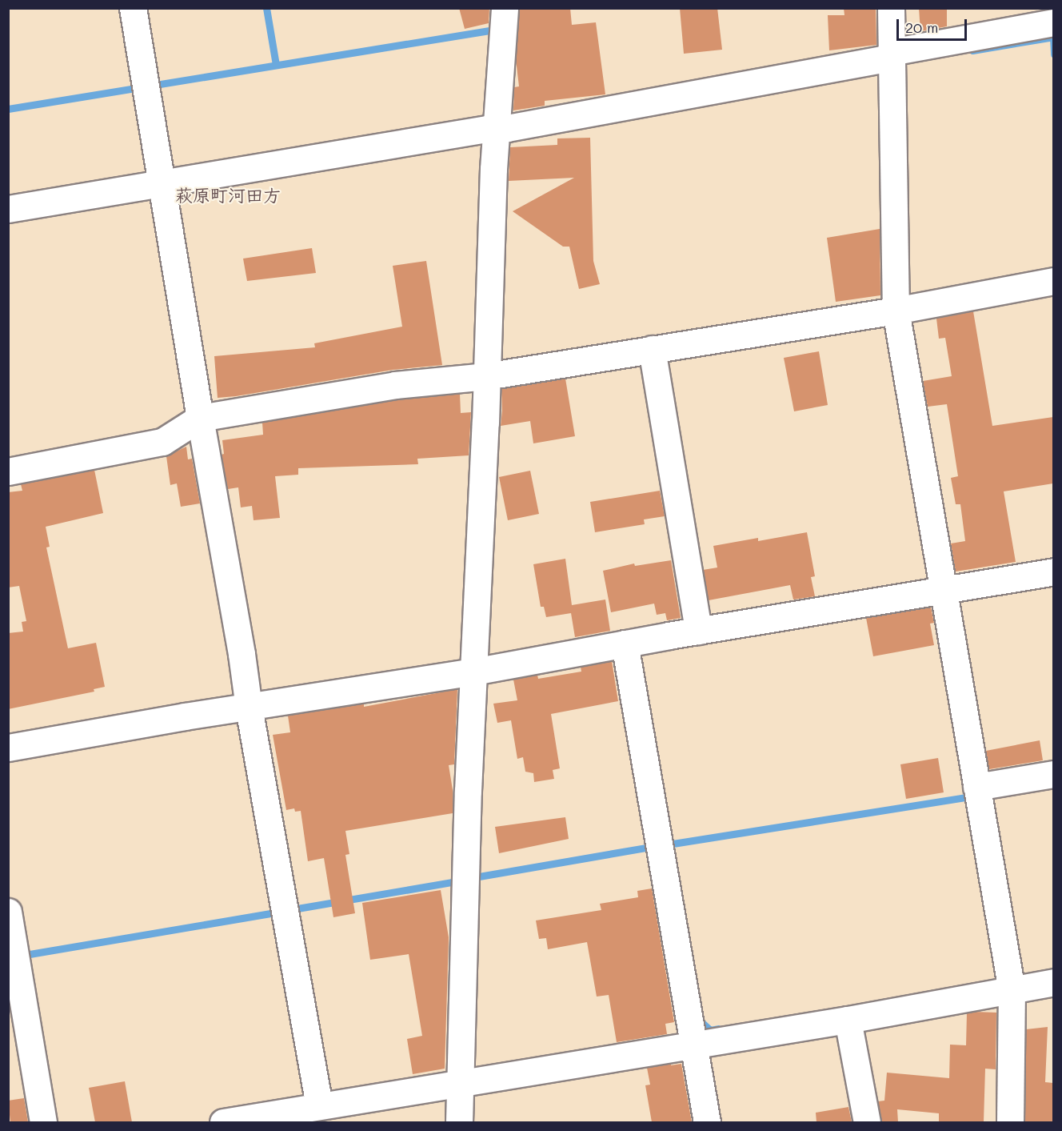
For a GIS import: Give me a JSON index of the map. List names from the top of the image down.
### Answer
{
  "districts": ["萩原町河田方"],
  "scale_bar": "20 m"
}
